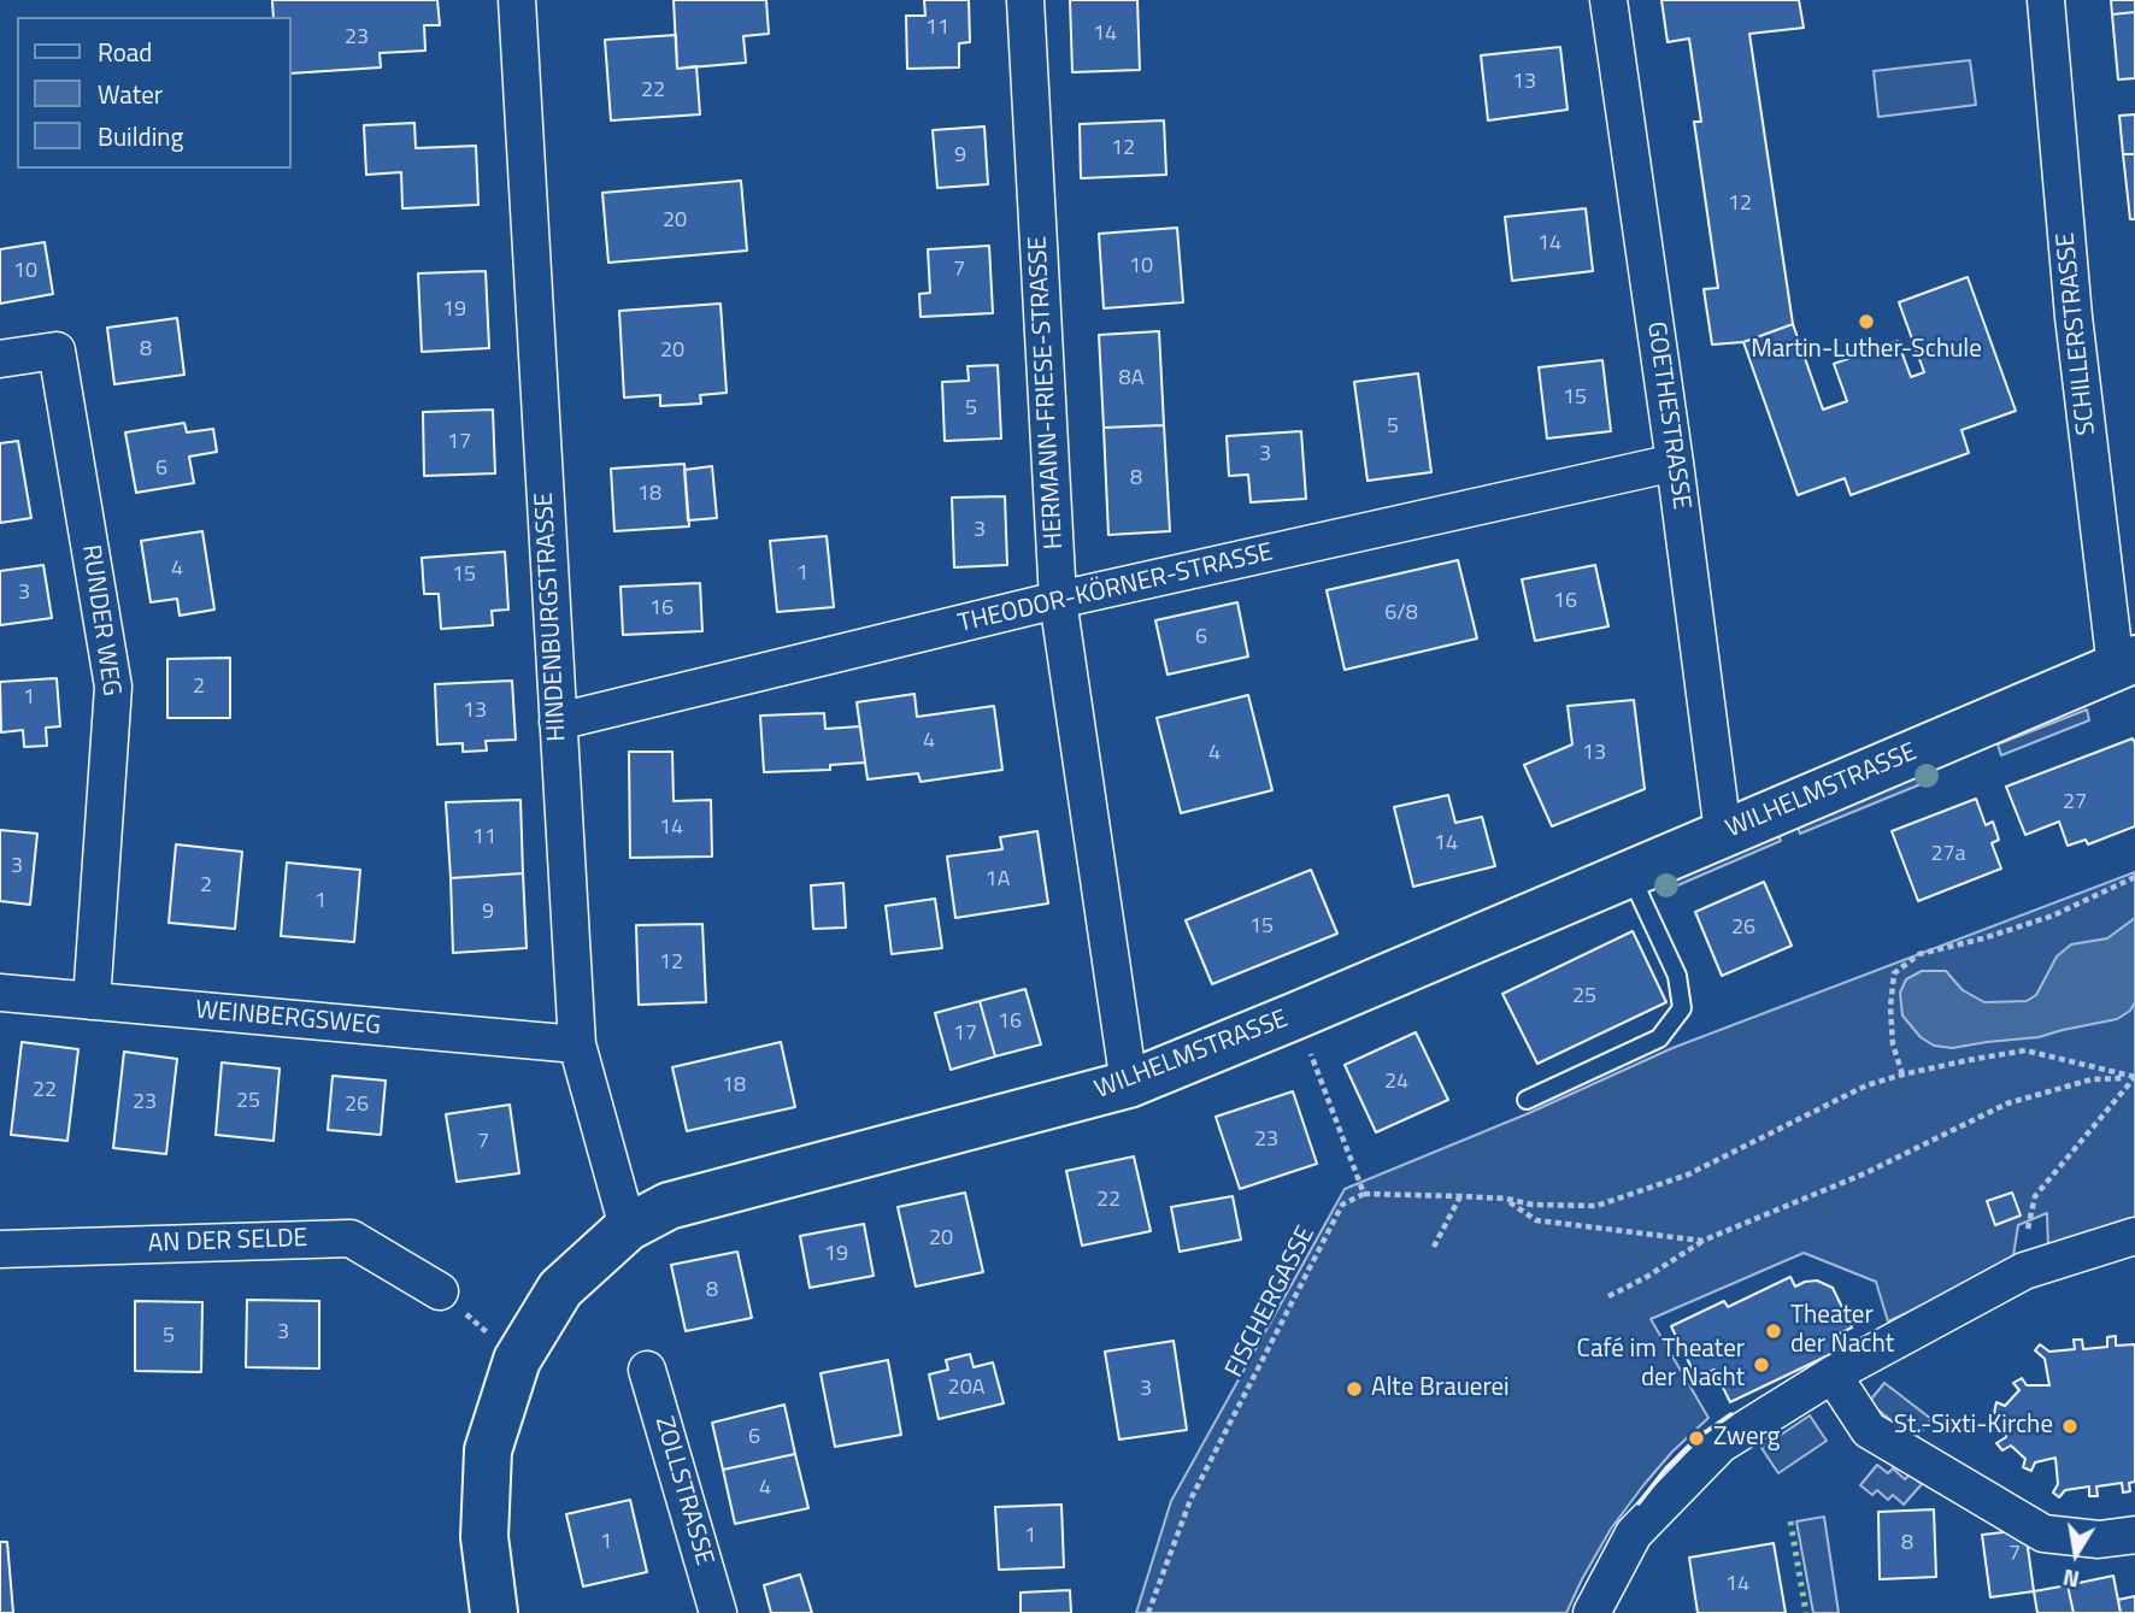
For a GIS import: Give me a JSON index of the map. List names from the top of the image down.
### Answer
{
  "streets": {
    "street": [
      "SCHILLERSTRASSE",
      "HERMANN-FRIESE-STRASSE",
      "GOETHESTRASSE",
      "THEODOR-KÖRNER-STRASSE",
      "HINDENBURGSTRASSE",
      "RUNDER WEG",
      "WILHELMSTRASSE",
      "WEINBERGSWEG",
      "AN DER SELDE",
      "ZOLLSTRASSE"
    ],
    "path": ["FISCHERGASSE"]
  },
  "crossings": [
    ["SCHILLERSTRASSE", "WILHELMSTRASSE"],
    ["HERMANN-FRIESE-STRASSE", "THEODOR-KÖRNER-STRASSE"],
    ["HERMANN-FRIESE-STRASSE", "WILHELMSTRASSE"],
    ["GOETHESTRASSE", "THEODOR-KÖRNER-STRASSE"],
    ["GOETHESTRASSE", "WILHELMSTRASSE"],
    ["THEODOR-KÖRNER-STRASSE", "HINDENBURGSTRASSE"],
    ["HINDENBURGSTRASSE", "WILHELMSTRASSE"],
    ["HINDENBURGSTRASSE", "WEINBERGSWEG"],
    ["RUNDER WEG", "WEINBERGSWEG"]
  ],
  "places": [
    "Martin-Luther-Schule",
    "Theater der Nacht",
    "Café im Theater der Nacht",
    "Alte Brauerei",
    "St.-Sixti-Kirche",
    "Zwerg"
  ],
  "house_numbers": [
    "11",
    "14",
    "23",
    "13",
    "22",
    "12",
    "9",
    "12",
    "20",
    "14",
    "10",
    "7",
    "10",
    "19",
    "8",
    "20",
    "8A",
    "15",
    "5",
    "5",
    "17",
    "3",
    "6",
    "8",
    "18",
    "3",
    "4",
    "1",
    "15",
    "3",
    "16",
    "16",
    "6/8",
    "6",
    "2",
    "1",
    "13",
    "4",
    "4",
    "13",
    "27",
    "14",
    "11",
    "14",
    "27a",
    "3",
    "1A",
    "2",
    "1",
    "9",
    "15",
    "26",
    "12",
    "25",
    "16",
    "17",
    "24",
    "18",
    "22",
    "25",
    "23",
    "26",
    "23",
    "7",
    "22",
    "20",
    "19",
    "8",
    "3",
    "5",
    "20A",
    "3",
    "6",
    "4",
    "1",
    "1",
    "8",
    "7",
    "14"
  ],
  "legend": ["Road", "Water", "Building"],
  "north": "bottom"
}
